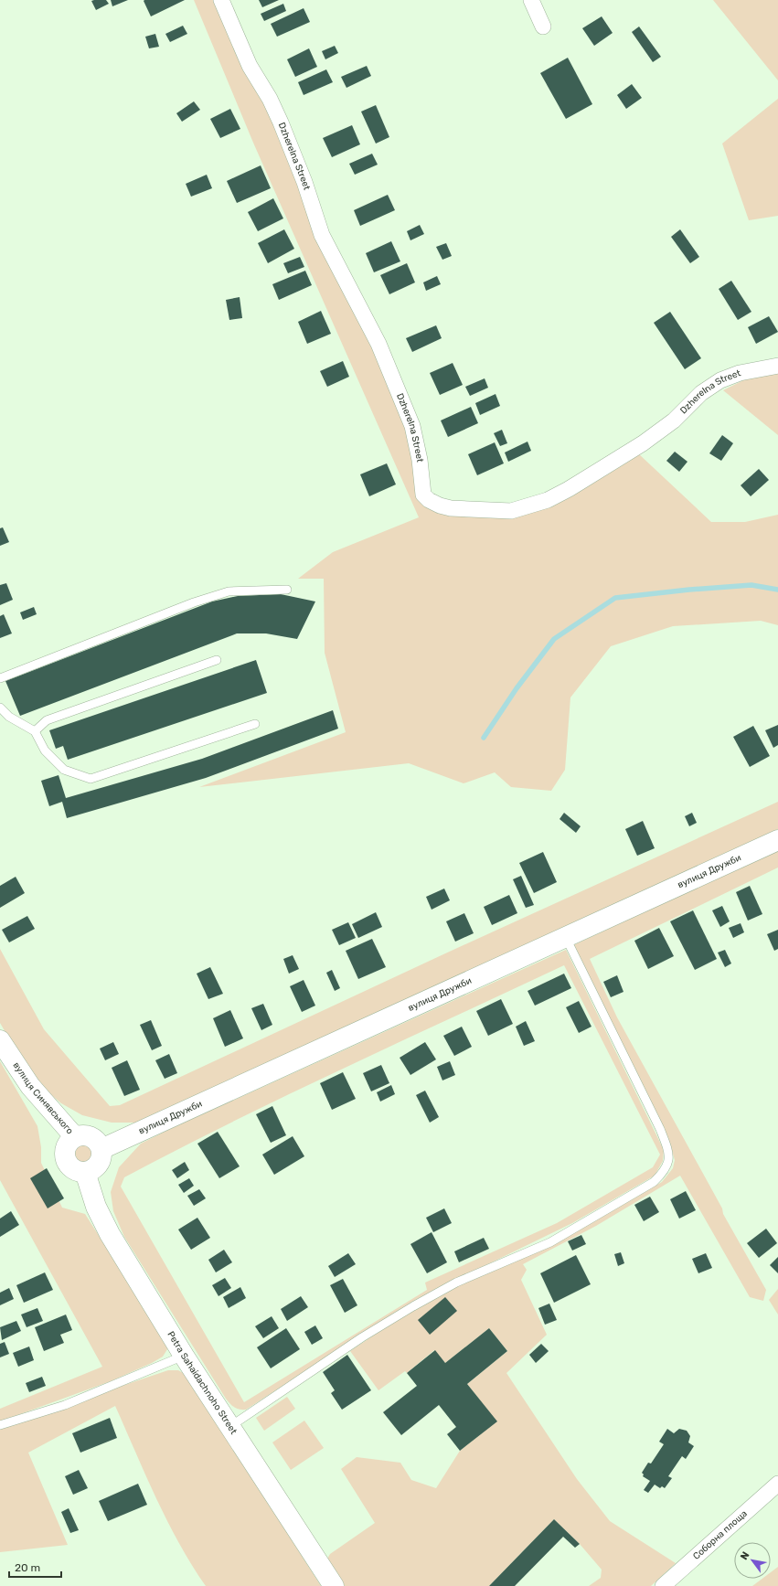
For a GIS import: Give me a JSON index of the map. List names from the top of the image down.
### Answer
{
  "streets": {
    "street": [
      "Dzherelna Street",
      "вулиця Дружби",
      "вулиця Синявського",
      "Petra Sahaidachnoho Street",
      "Соборна площа"
    ]
  },
  "crossings": [
    ["вулиця Дружби", "вулиця Синявського"],
    ["вулиця Дружби", "Petra Sahaidachnoho Street"],
    ["вулиця Синявського", "Petra Sahaidachnoho Street"]
  ],
  "scale_bar": "20 m",
  "north": "top left"
}
